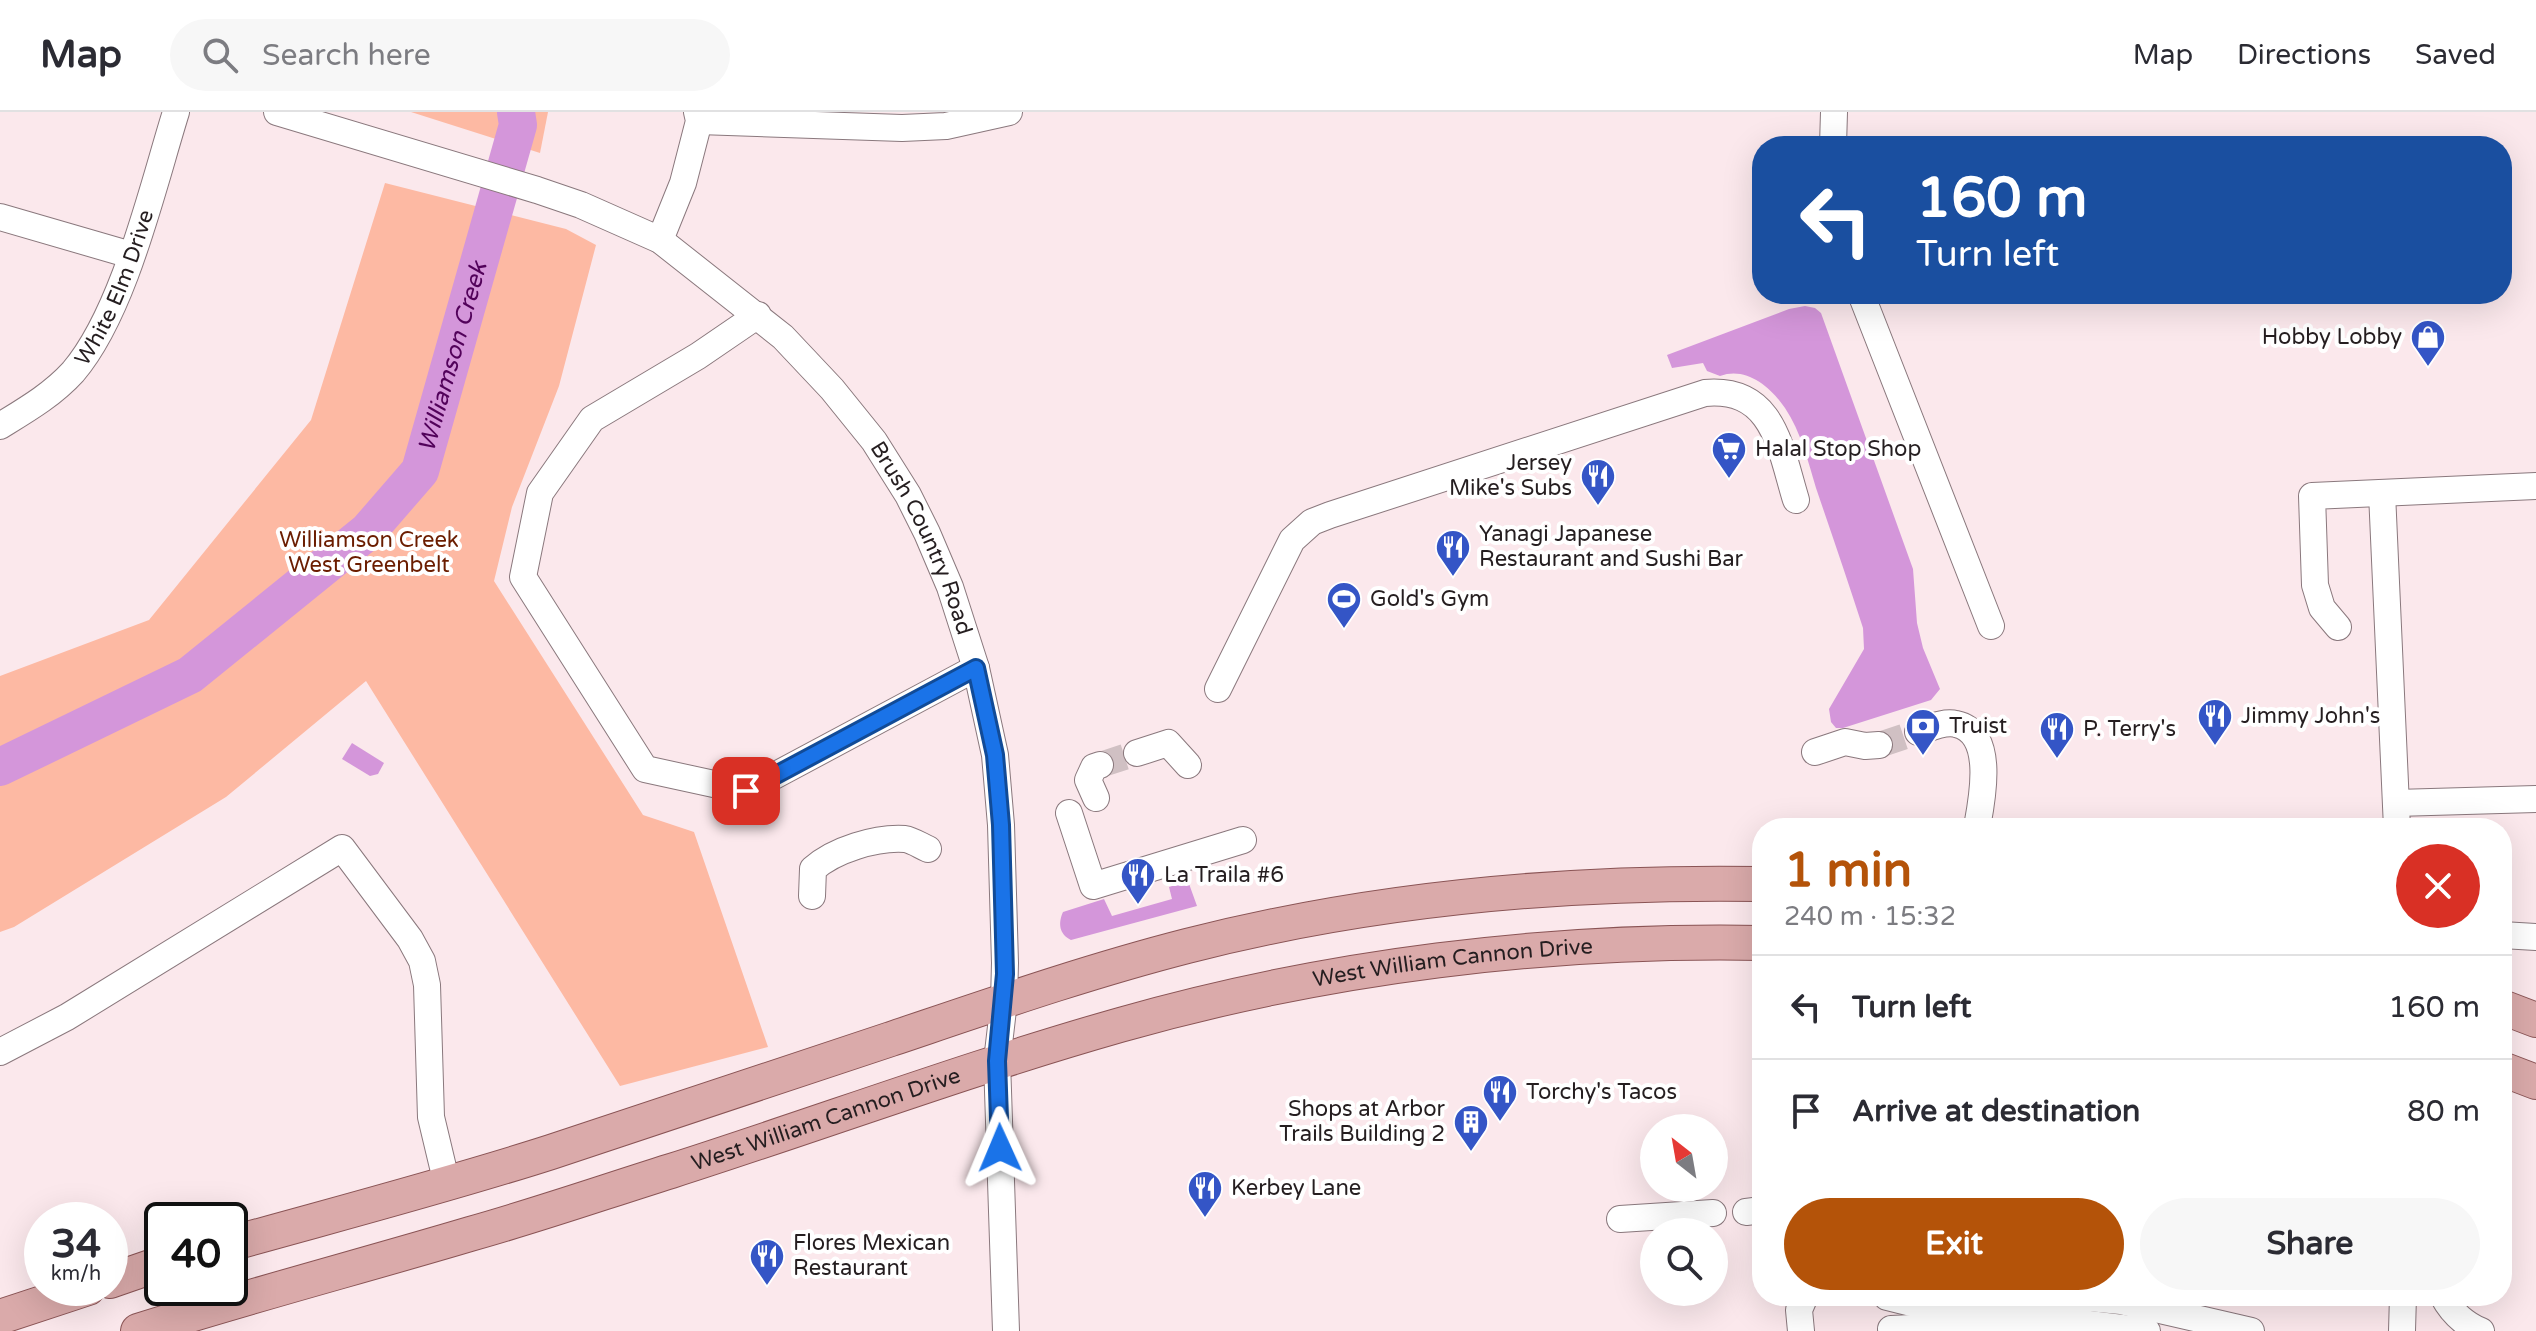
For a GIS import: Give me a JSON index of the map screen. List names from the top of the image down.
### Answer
{
  "streets": {
    "main road": ["West William Cannon Drive"],
    "street": ["White Elm Drive", "Brush Country Road"]
  },
  "crossings": [
    ["Brush Country Road", "West William Cannon Drive"]
  ],
  "water": ["Williamson Creek"],
  "parks": ["Williamson Creek West Greenbelt"],
  "places": {
    "shop": ["Hobby Lobby"],
    "supermarket": ["Halal Stop Shop"],
    "restaurant": [
      "Jersey Mike's Subs",
      "Yanagi Japanese Restaurant and Sushi Bar",
      "Jimmy John's",
      "P. Terry's",
      "La Traila #6",
      "Torchy's Tacos",
      "Kerbey Lane",
      "Flores Mexican Restaurant"
    ],
    "sports": ["Gold's Gym"],
    "bank": ["Truist"],
    "building": ["Shops at Arbor Trails Building 2"]
  },
  "north": "top left",
  "page": {
    "header": "Map",
    "search": "Search here",
    "nav": ["Map", "Directions", "Saved"],
    "turn": ["160 m", "Turn left"],
    "heading": ["1 min", "240 m · 15:32"],
    "list": [
      {
        "name": "Turn left",
        "value": "160 m"
      },
      {
        "name": "Arrive at destination",
        "value": "80 m"
      }
    ],
    "buttons": ["Exit", "Share"],
    "speed": "34 km/h",
    "limit": "40"
  }
}
